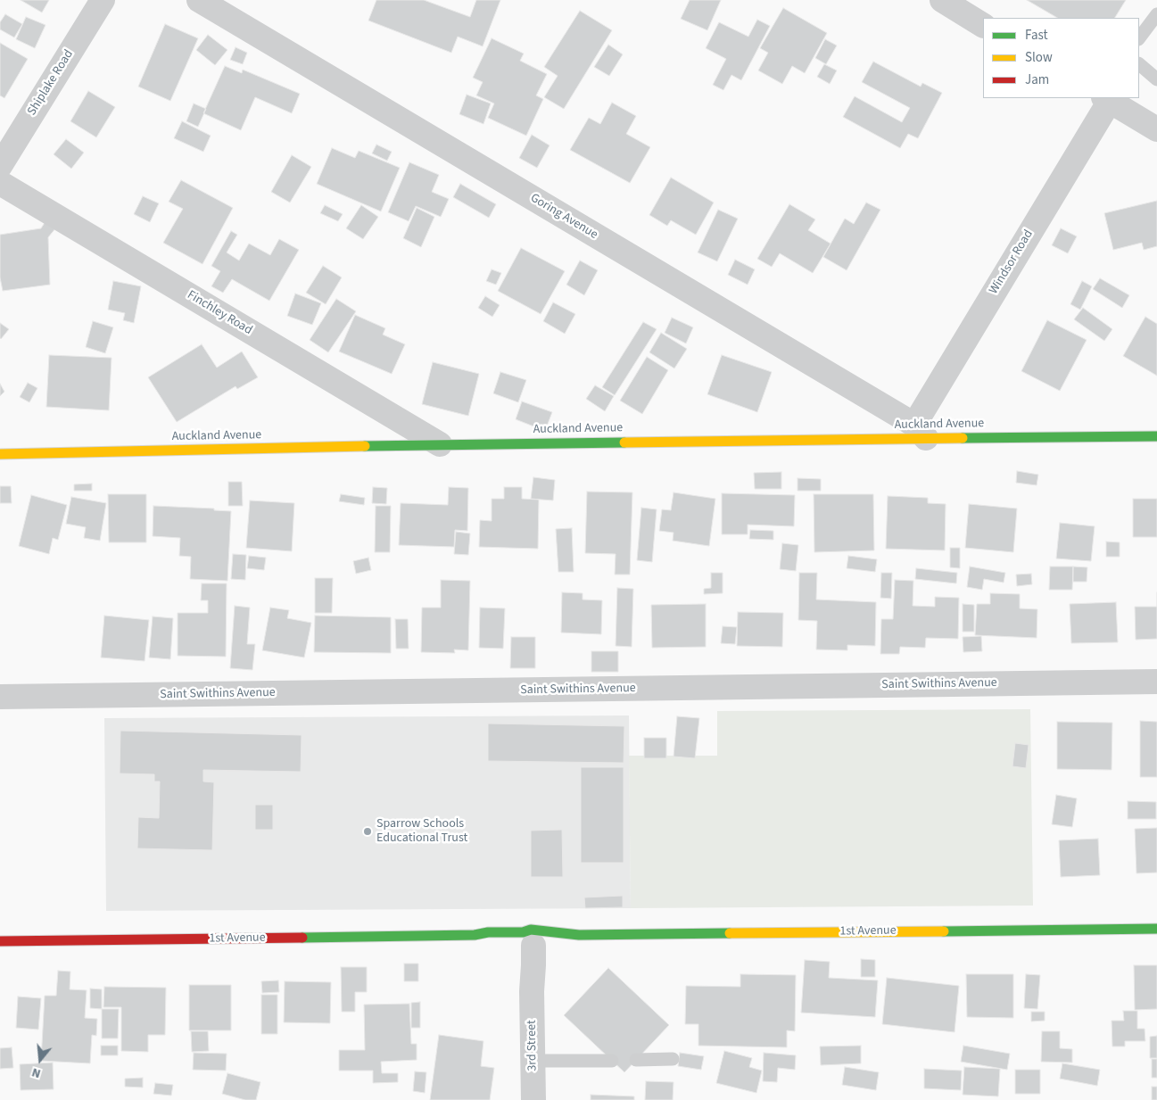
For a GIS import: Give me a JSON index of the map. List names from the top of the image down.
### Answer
{
  "streets": {
    "street": [
      "Shiplake Road",
      "Goring Avenue",
      "Windsor Road",
      "Finchley Road",
      "Auckland Avenue",
      "Saint Swithins Avenue",
      "1st Avenue",
      "3rd Street"
    ]
  },
  "crossings": [
    ["Goring Avenue", "Windsor Road"],
    ["Goring Avenue", "Auckland Avenue"],
    ["Windsor Road", "Auckland Avenue"],
    ["Finchley Road", "Auckland Avenue"],
    ["1st Avenue", "3rd Street"]
  ],
  "places": ["Sparrow Schools Educational Trust"],
  "legend": ["Fast", "Slow", "Jam"],
  "north": "bottom"
}
